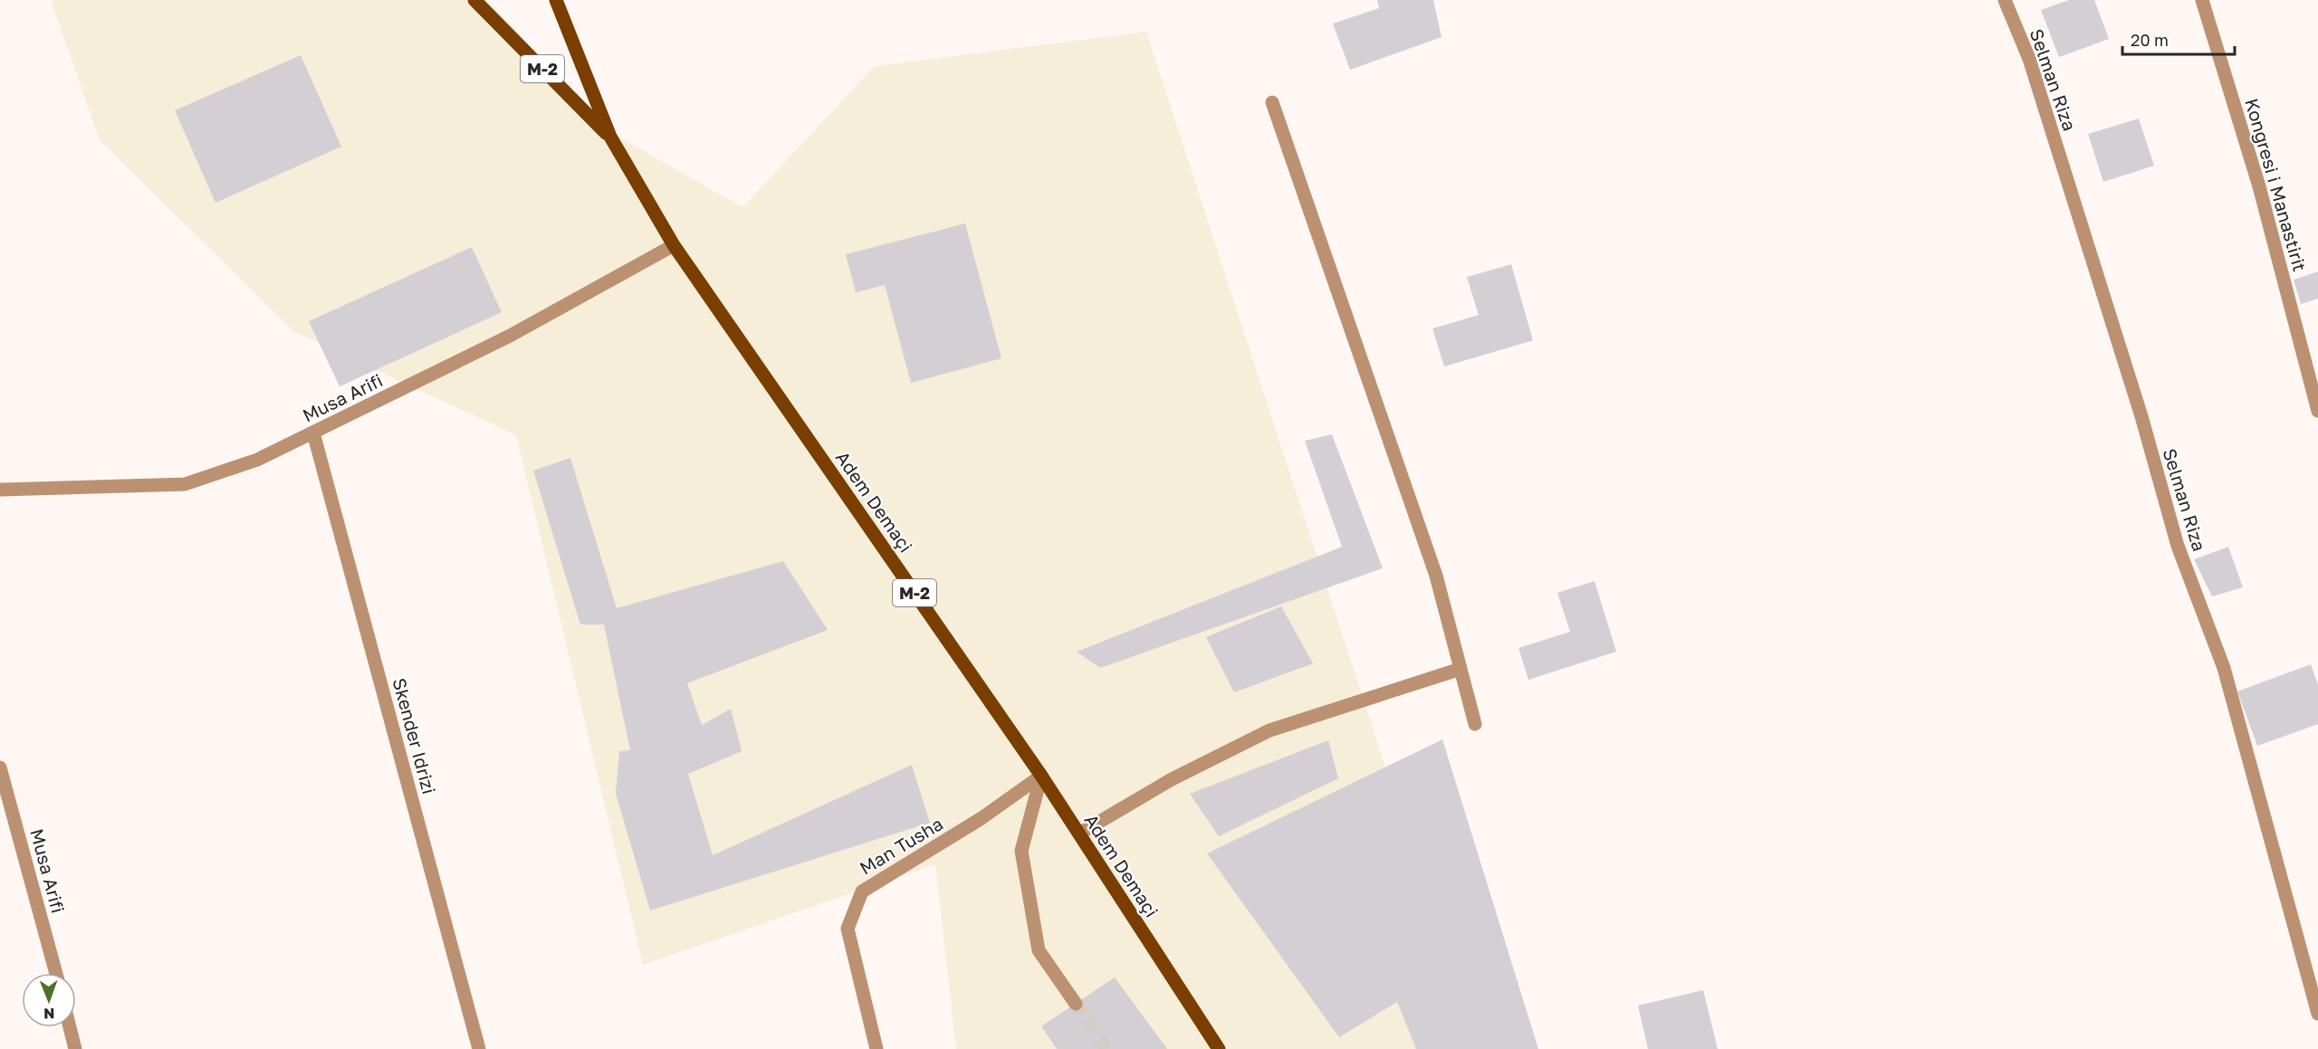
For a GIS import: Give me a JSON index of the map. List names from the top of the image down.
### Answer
{
  "streets": {
    "main road": ["M-2", "Adem Demaçi"],
    "street": [
      "Selman Riza",
      "Kongresi i Manastirit",
      "Musa Arifi",
      "Skender Idrizi",
      "Man Tusha"
    ]
  },
  "crossings": [
    ["Musa Arifi", "Adem Demaçi"],
    ["Musa Arifi", "Skender Idrizi"],
    ["Adem Demaçi", "Man Tusha"]
  ],
  "scale_bar": "20 m",
  "north": "bottom"
}
